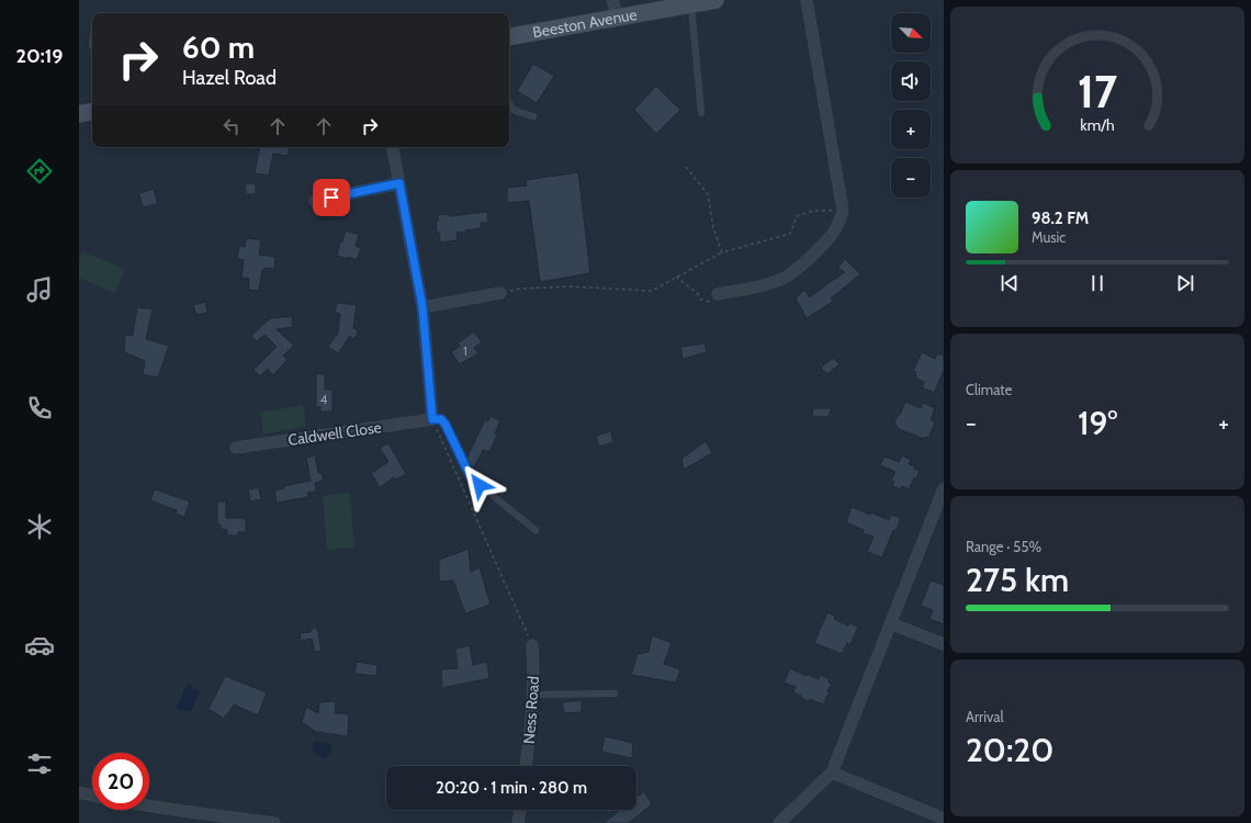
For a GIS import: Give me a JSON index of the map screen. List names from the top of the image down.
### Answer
{
  "streets": {
    "street": ["Beeston Avenue", "Caldwell Close", "Ness Road"]
  },
  "house_numbers": ["1", "4"],
  "north": "bottom right",
  "page": {
    "tabs": "20:19",
    "map_buttons": ["+", "−"],
    "turn": ["60 m", "Hazel Road"],
    "song": ["98.2 FM", "Music"],
    "tile": [
      "Climate",
      ["Range · 55%", "275 km"],
      ["Arrival", "20:20"]
    ],
    "heat": ["−", "19°", "+"],
    "limit": "20",
    "trip": "20:20 · 1 min · 280 m",
    "gauge": ["17", "km/h"]
  }
}
